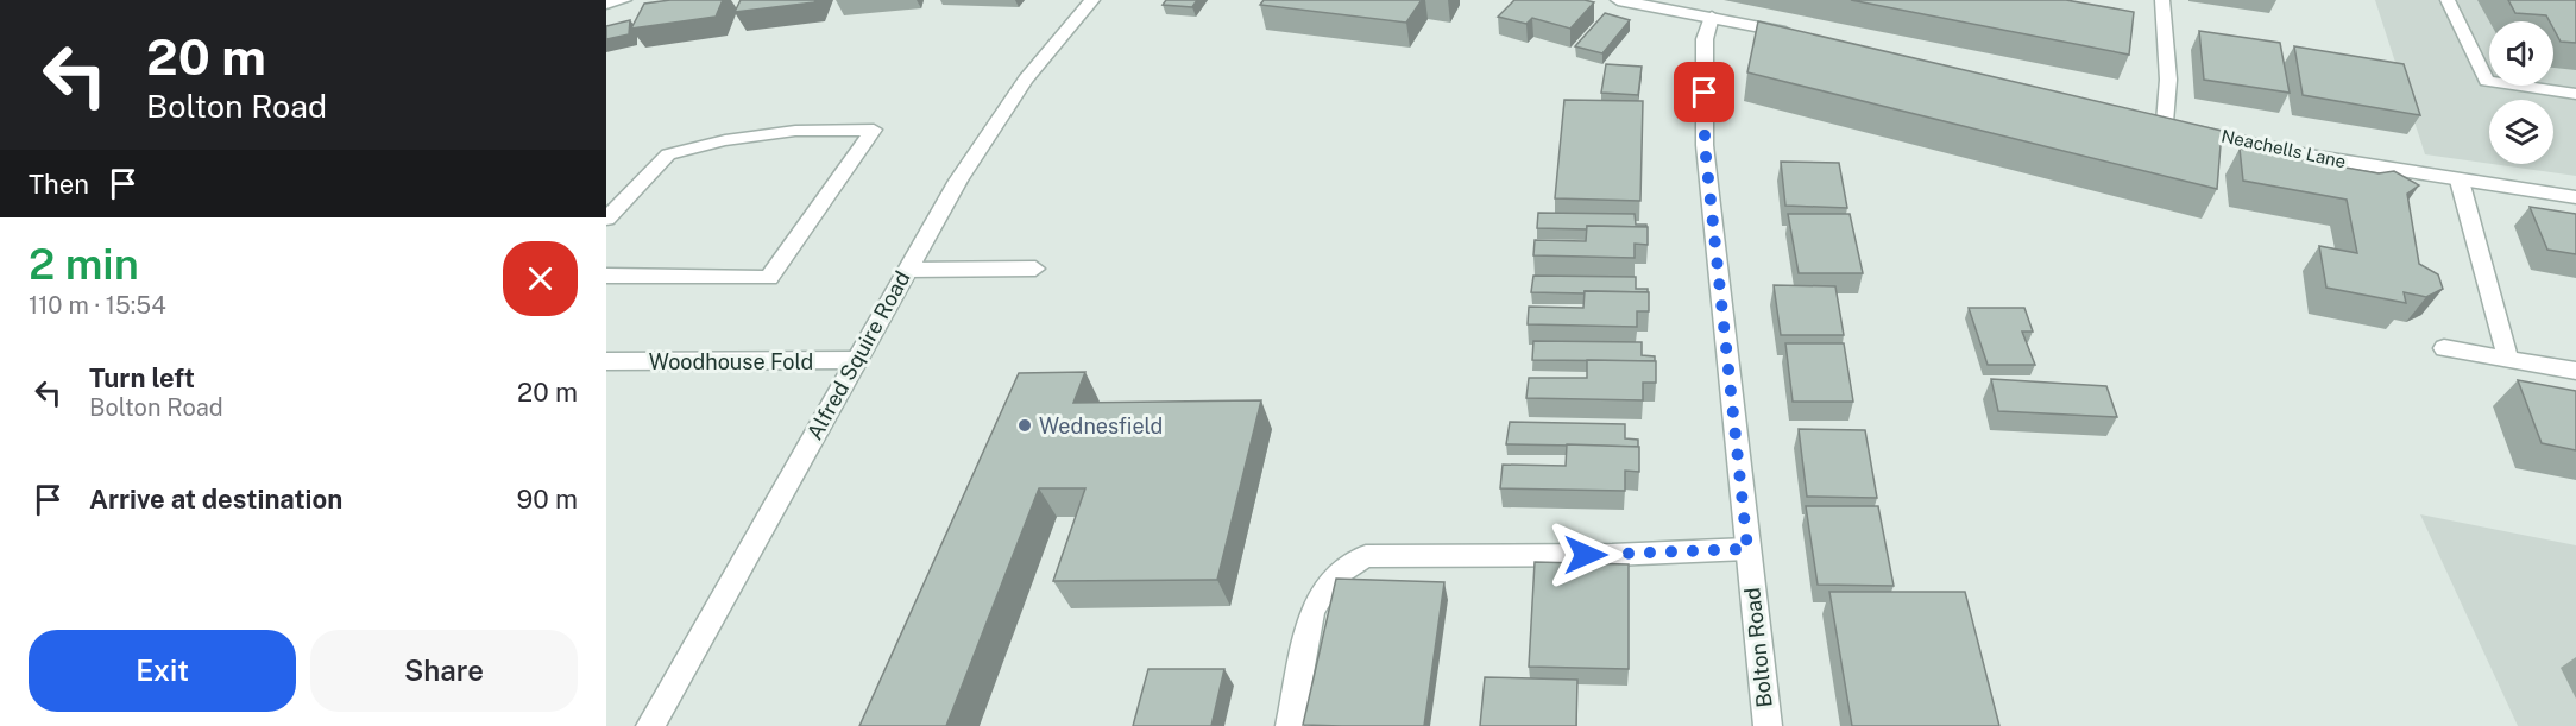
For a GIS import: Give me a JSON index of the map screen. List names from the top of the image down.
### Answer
{
  "streets": {
    "street": [
      "Neachells Lane",
      "Alfred Squire Road",
      "Woodhouse Fold",
      "Bolton Road"
    ]
  },
  "crossings": [
    ["Alfred Squire Road", "Woodhouse Fold"]
  ],
  "places": ["Wednesfield"],
  "page": {
    "turn": ["20 m", "Bolton Road"],
    "then": "Then",
    "heading": ["2 min", "110 m · 15:54"],
    "list": [
      {
        "name": "Turn left",
        "note": "Bolton Road",
        "value": "20 m"
      },
      {
        "name": "Arrive at destination",
        "value": "90 m"
      }
    ],
    "buttons": ["Exit", "Share"]
  }
}
